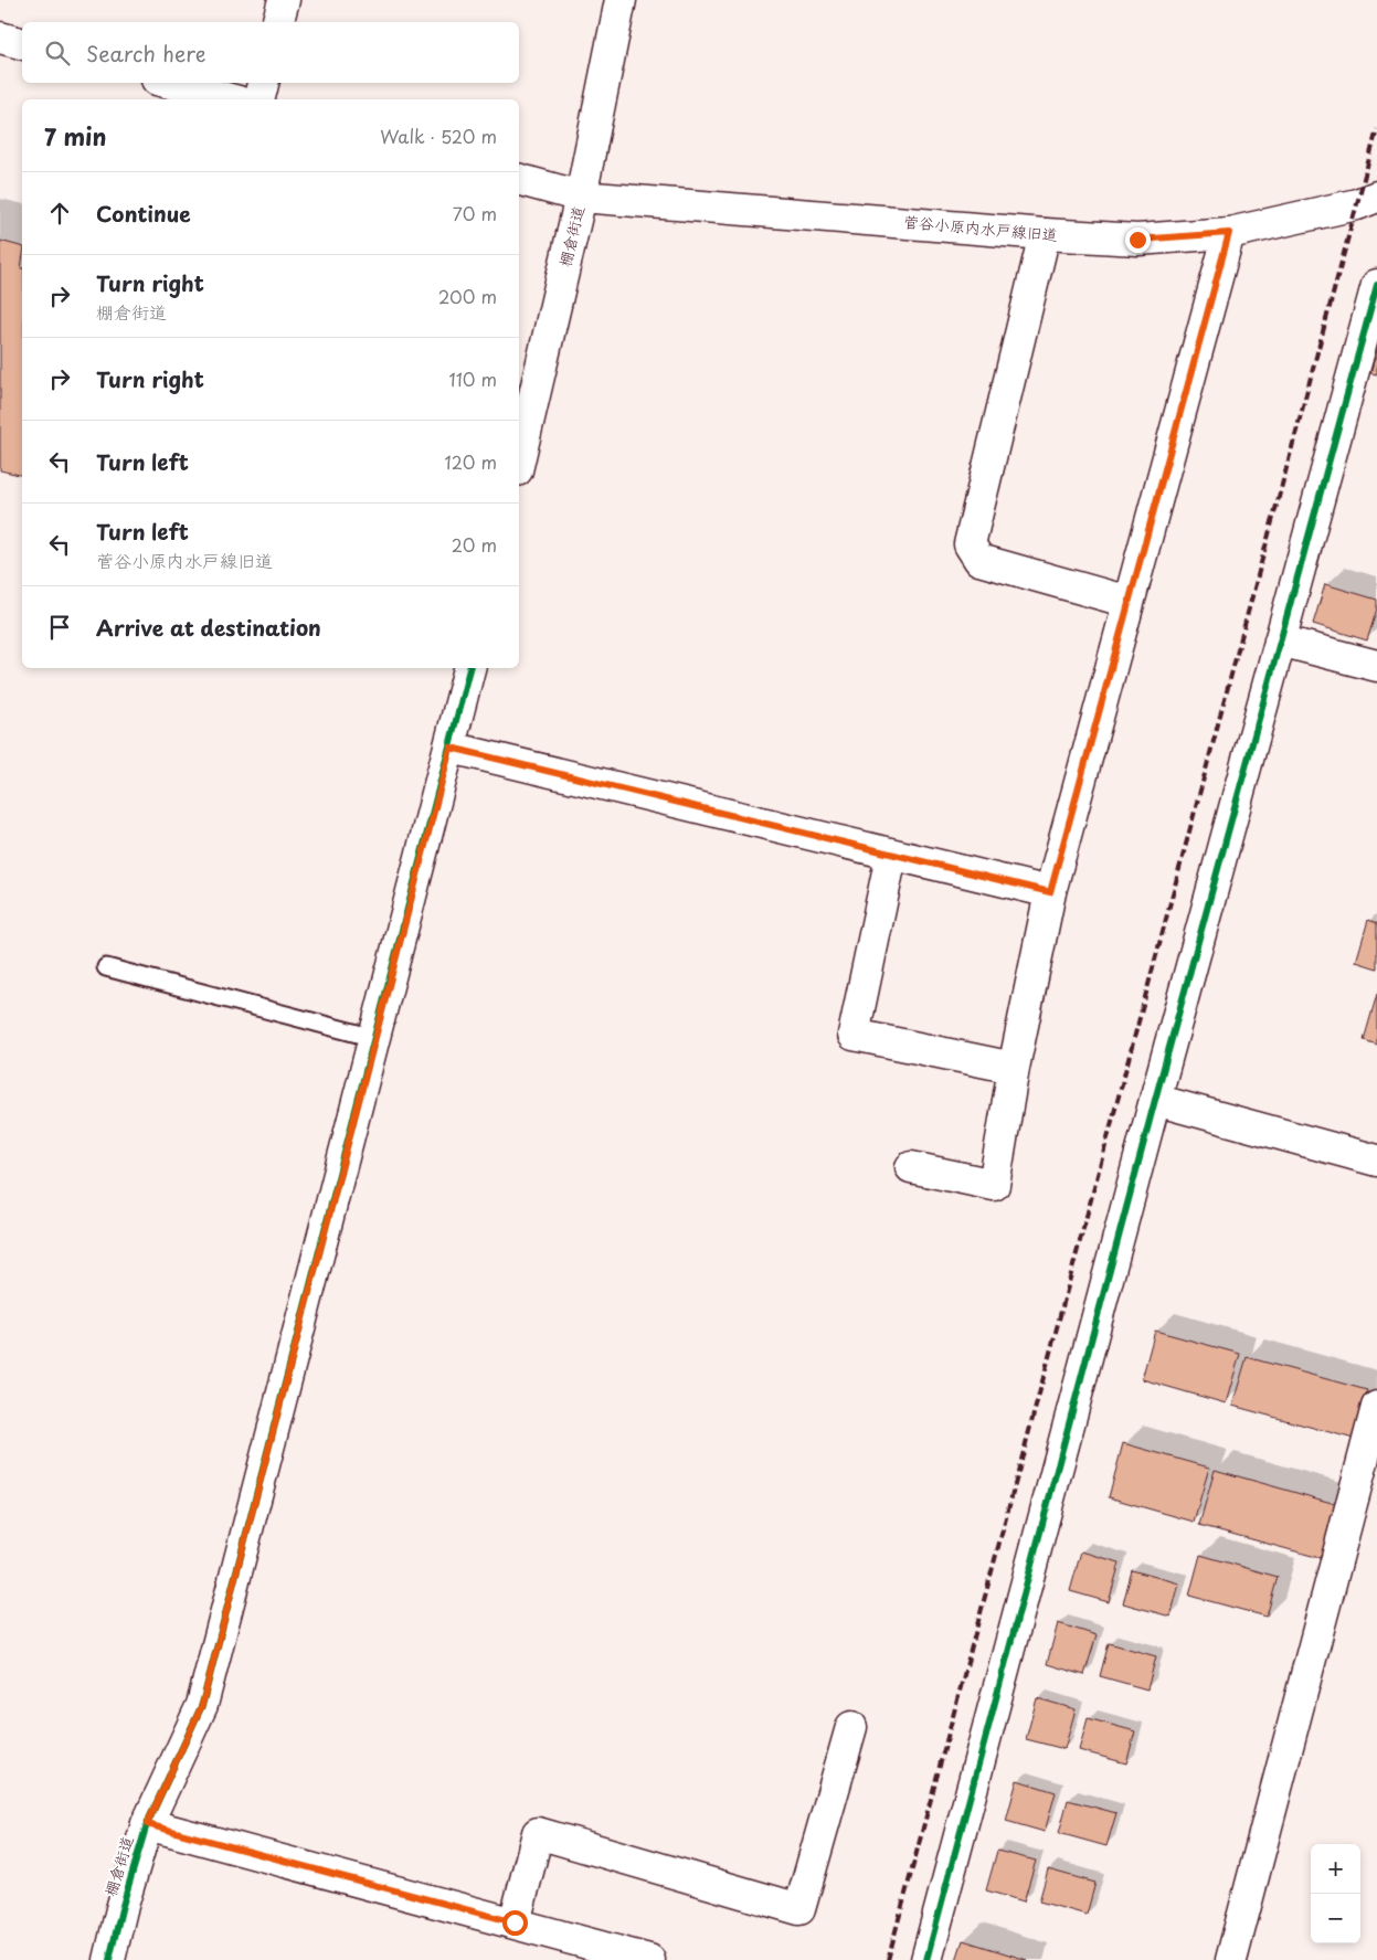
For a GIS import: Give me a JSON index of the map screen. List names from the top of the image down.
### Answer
{
  "streets": {
    "street": ["菅谷小原内水戸線旧道", "棚倉街道"]
  },
  "crossings": [
    ["菅谷小原内水戸線旧道", "棚倉街道"]
  ],
  "page": {
    "search": "Search here",
    "heading": ["7 min", "Walk · 520 m"],
    "list": [
      ["Continue", "70 m"],
      ["Turn right", "棚倉街道", "200 m"],
      ["Turn right", "110 m"],
      ["Turn left", "120 m"],
      ["Turn left", "菅谷小原内水戸線旧道", "20 m"],
      "Arrive at destination"
    ],
    "map_buttons": ["+", "−"]
  }
}
